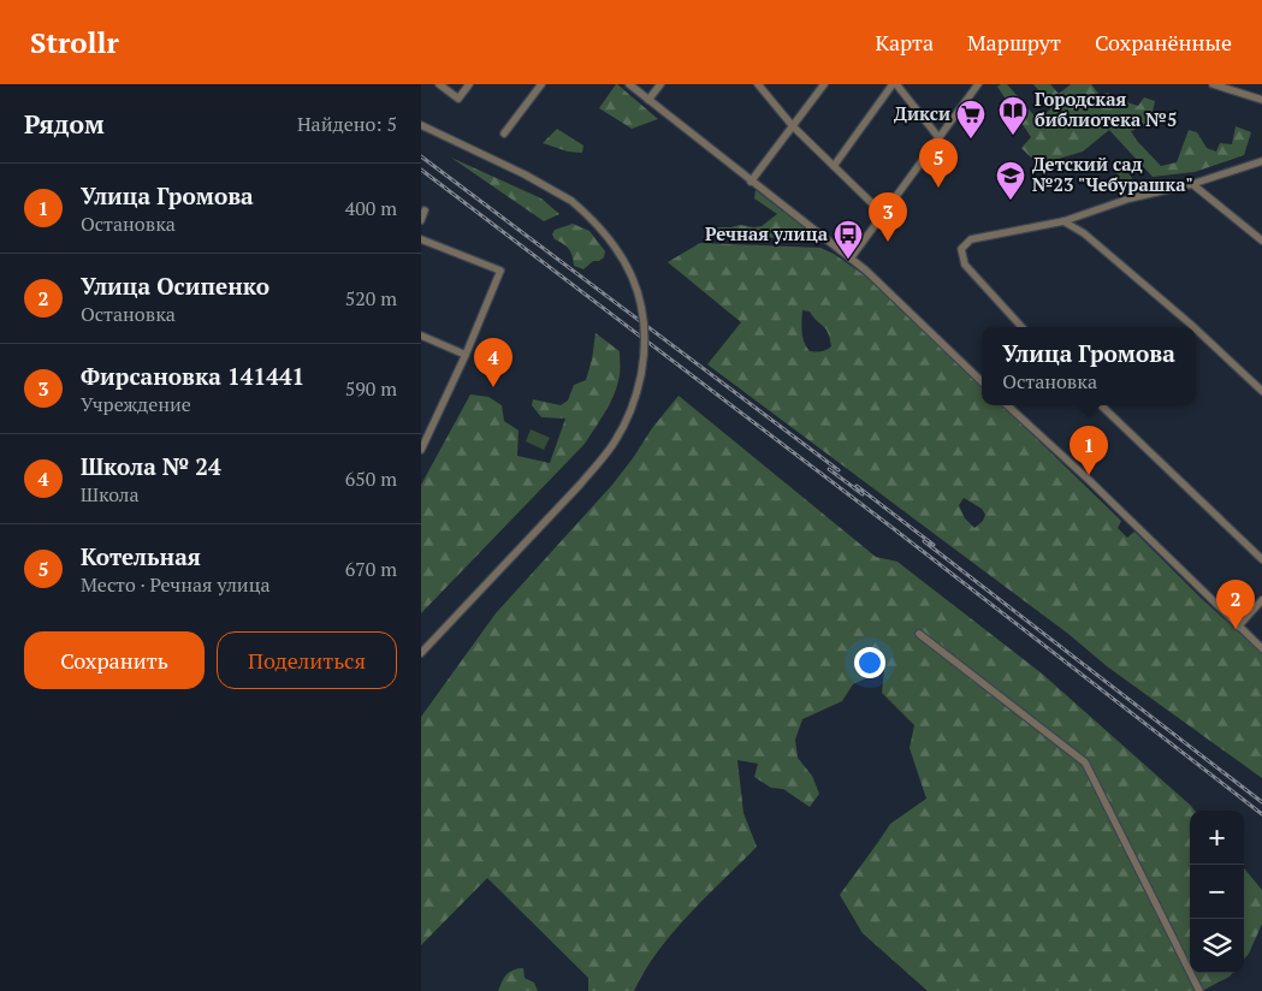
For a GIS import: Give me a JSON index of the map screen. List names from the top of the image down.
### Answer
{
  "places": {
    "library": ["Городская библиотека №5"],
    "supermarket": ["Дикси"],
    "school or university": ["Детский сад №23 \"Чебурашка\""],
    "bus stop": ["Речная улица"]
  },
  "page": {
    "header": "Strollr",
    "nav": ["Карта", "Маршрут", "Сохранённые"],
    "heading": ["Рядом", "Найдено: 5"],
    "pins": [
      "5",
      "3",
      "4",
      "1",
      "2"
    ],
    "list": [
      {
        "mark": "1",
        "name": "Улица Громова",
        "note": "Остановка",
        "value": "400 m"
      },
      {
        "mark": "2",
        "name": "Улица Осипенко",
        "note": "Остановка",
        "value": "520 m"
      },
      {
        "mark": "3",
        "name": "Фирсановка 141441",
        "note": "Учреждение",
        "value": "590 m"
      },
      {
        "mark": "4",
        "name": "Школа № 24",
        "note": "Школа",
        "value": "650 m"
      },
      {
        "mark": "5",
        "name": "Котельная",
        "note": "Место · Речная улица",
        "value": "670 m"
      }
    ],
    "popup": ["Улица Громова", "Остановка"],
    "buttons": ["Сохранить", "Поделиться"],
    "map_buttons": ["+", "−"]
  }
}
